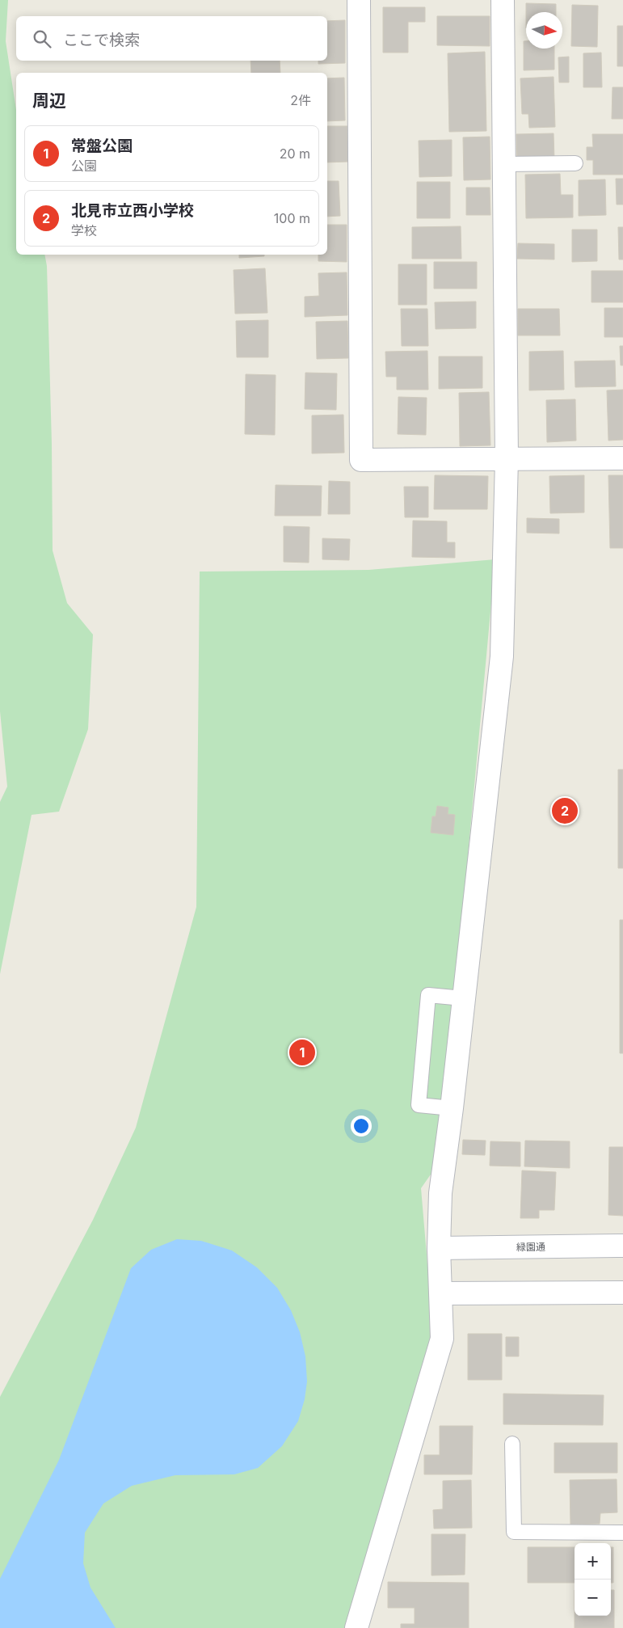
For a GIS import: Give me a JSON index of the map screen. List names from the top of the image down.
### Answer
{
  "streets": {
    "street": ["緑園通"]
  },
  "north": "right",
  "page": {
    "search": "ここで検索",
    "heading": ["周辺", "2件"],
    "list": [
      {
        "mark": "1",
        "name": "常盤公園",
        "note": "公園",
        "value": "20 m"
      },
      {
        "mark": "2",
        "name": "北見市立西小学校",
        "note": "学校",
        "value": "100 m"
      }
    ],
    "pins": ["2", "1"],
    "map_buttons": ["+", "−"]
  }
}
